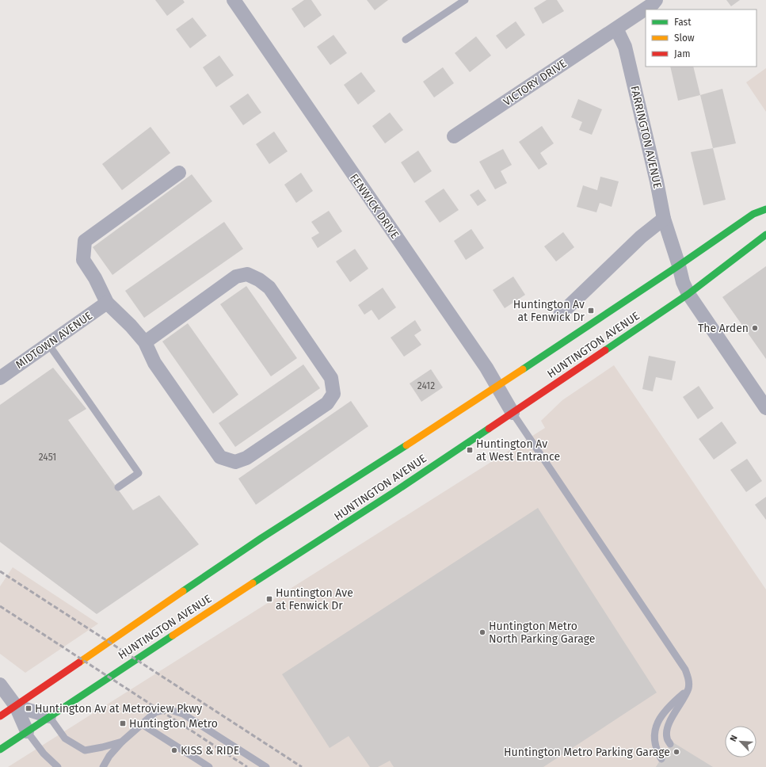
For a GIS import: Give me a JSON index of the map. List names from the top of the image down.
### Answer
{
  "streets": {
    "main road": ["HUNTINGTON AVENUE"],
    "street": [
      "VICTORY DRIVE",
      "FARRINGTON AVENUE",
      "FENWICK DRIVE",
      "MIDTOWN AVENUE"
    ]
  },
  "crossings": [
    ["VICTORY DRIVE", "FARRINGTON AVENUE"],
    ["FARRINGTON AVENUE", "HUNTINGTON AVENUE"],
    ["FENWICK DRIVE", "HUNTINGTON AVENUE"]
  ],
  "places": {
    "transit": [
      "Huntington Av at Fenwick Dr",
      "Huntington Av at West Entrance",
      "Huntington Ave at Fenwick Dr",
      "Huntington Av at Metroview Pkwy",
      "Huntington Metro"
    ],
    "other": [
      "The Arden",
      "Huntington Metro North Parking Garage",
      "KISS & RIDE",
      "Huntington Metro Parking Garage"
    ]
  },
  "house_numbers": ["2412", "2451"],
  "legend": ["Fast", "Slow", "Jam"],
  "north": "top left"
}
